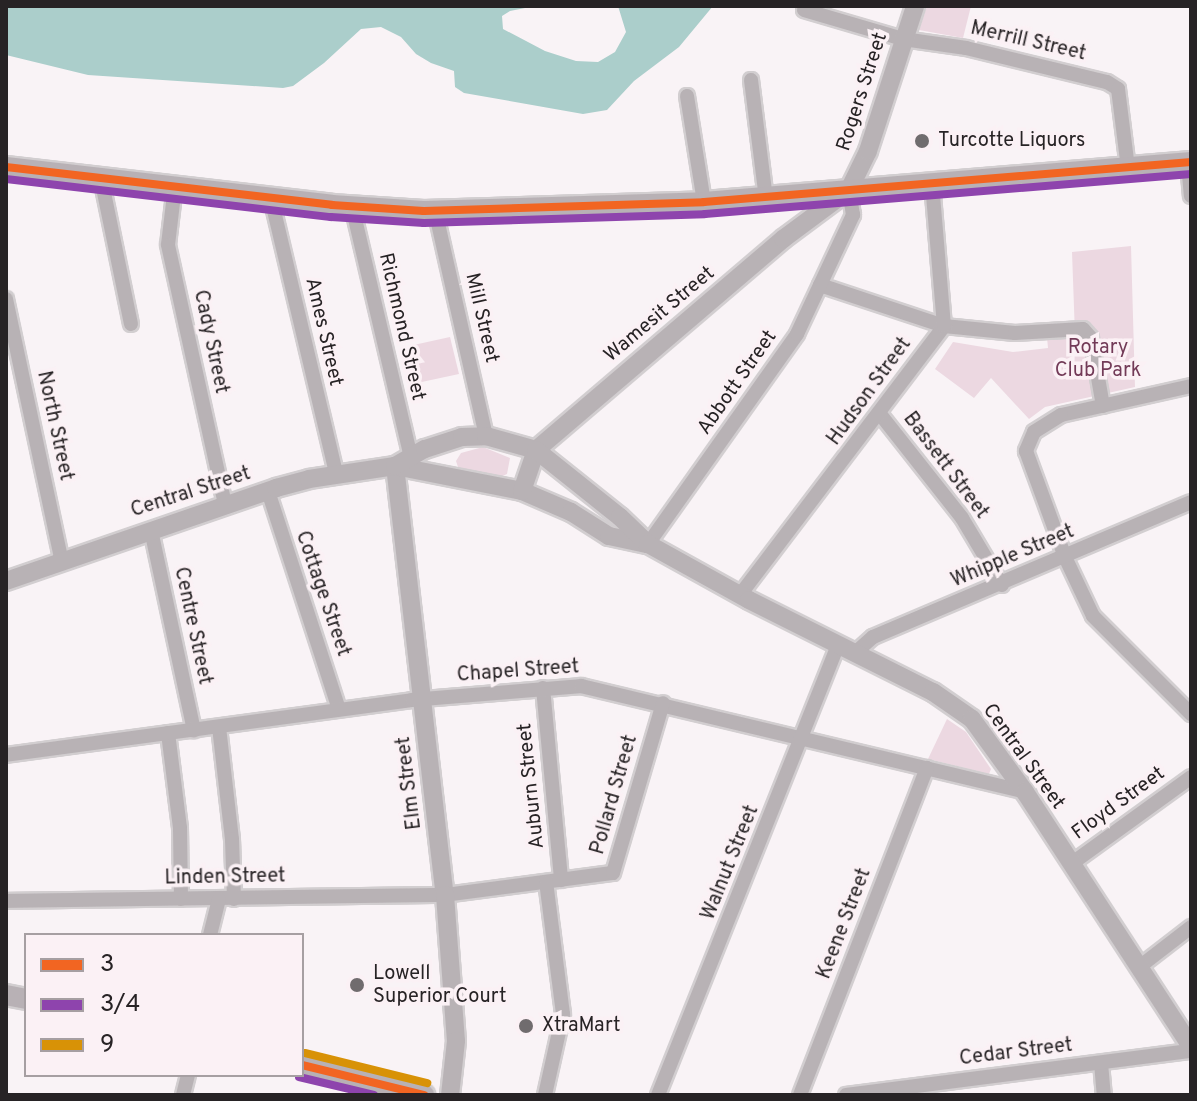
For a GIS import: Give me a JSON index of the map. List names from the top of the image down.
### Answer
{
  "streets": {
    "street": [
      "Merrill Street",
      "Rogers Street",
      "Wamesit Street",
      "Mill Street",
      "Richmond Street",
      "Ames Street",
      "Cady Street",
      "Abbott Street",
      "Hudson Street",
      "North Street",
      "Bassett Street",
      "Central Street",
      "Whipple Street",
      "Cottage Street",
      "Centre Street",
      "Chapel Street",
      "Elm Street",
      "Auburn Street",
      "Pollard Street",
      "Floyd Street",
      "Walnut Street",
      "Linden Street",
      "Keene Street",
      "Cedar Street"
    ]
  },
  "crossings": [
    ["Merrill Street", "Rogers Street"],
    ["Rogers Street", "Wamesit Street"],
    ["Rogers Street", "Abbott Street"],
    ["Wamesit Street", "Abbott Street"],
    ["Wamesit Street", "Central Street"],
    ["Mill Street", "Central Street"],
    ["Richmond Street", "Central Street"],
    ["Richmond Street", "Elm Street"],
    ["Ames Street", "Central Street"],
    ["Cady Street", "Central Street"],
    ["Abbott Street", "Central Street"],
    ["Hudson Street", "Bassett Street"],
    ["Hudson Street", "Central Street"],
    ["North Street", "Central Street"],
    ["Bassett Street", "Whipple Street"],
    ["Central Street", "Whipple Street"],
    ["Central Street", "Cottage Street"],
    ["Central Street", "Centre Street"],
    ["Central Street", "Chapel Street"],
    ["Central Street", "Elm Street"],
    ["Central Street", "Floyd Street"],
    ["Central Street", "Walnut Street"],
    ["Central Street", "Cedar Street"],
    ["Whipple Street", "Walnut Street"],
    ["Cottage Street", "Chapel Street"],
    ["Centre Street", "Chapel Street"],
    ["Chapel Street", "Elm Street"],
    ["Chapel Street", "Auburn Street"],
    ["Chapel Street", "Pollard Street"],
    ["Chapel Street", "Walnut Street"],
    ["Chapel Street", "Keene Street"],
    ["Elm Street", "Pollard Street"],
    ["Elm Street", "Linden Street"],
    ["Auburn Street", "Pollard Street"],
    ["Pollard Street", "Linden Street"]
  ],
  "parks": ["Rotary Club Park"],
  "places": ["Turcotte Liquors", "Lowell Superior Court", "XtraMart"],
  "lines": ["transit line 3", "transit line 3/4", "transit line 9"],
  "legend": ["3", "3/4", "9"]
}
